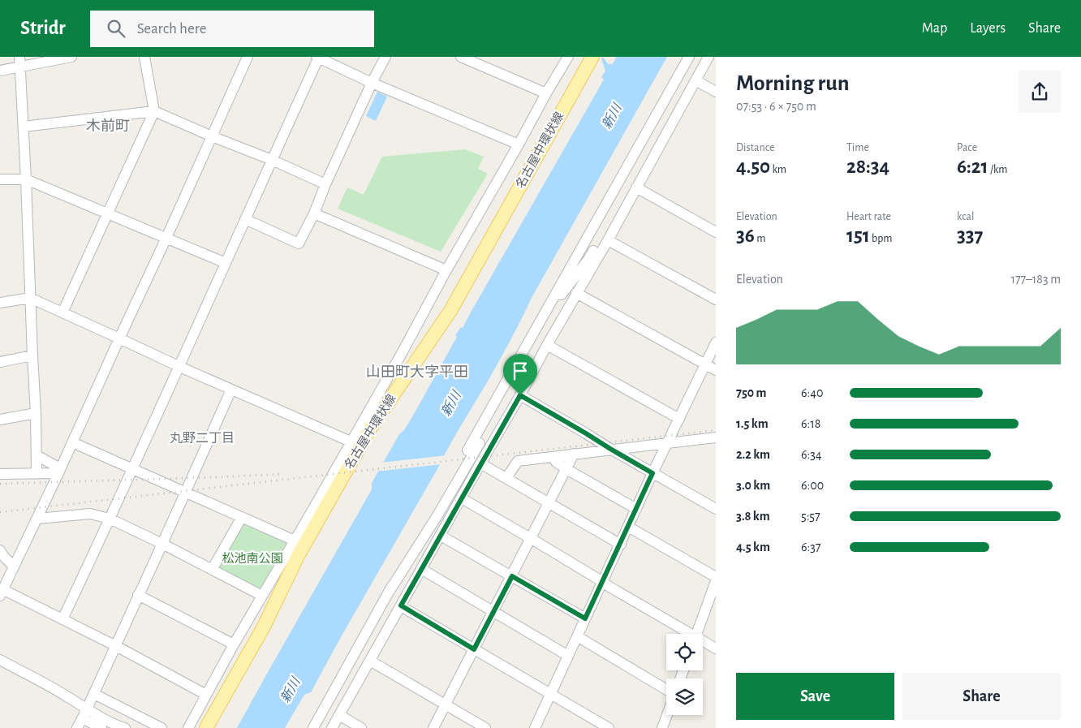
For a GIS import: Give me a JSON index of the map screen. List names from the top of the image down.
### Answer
{
  "streets": {
    "main road": ["名古屋中環状線"]
  },
  "districts": ["木前町", "山田町大字平田", "丸野二丁目"],
  "water": ["新川"],
  "parks": ["松池南公園"],
  "page": {
    "header": "Stridr",
    "search": "Search here",
    "nav": ["Map", "Layers", "Share"],
    "heading": ["Morning run", "07:53 · 6 × 750 m"],
    "stats": [
      ["Distance", "4.50 km"],
      ["Time", "28:34"],
      ["Pace", "6:21 /km"],
      ["Elevation", "36 m"],
      ["Heart rate", "151 bpm"],
      ["kcal", "337"]
    ],
    "chart": ["Elevation", "177–183 m"],
    "list": [
      {
        "name": "750 m",
        "note": "6:40"
      },
      {
        "name": "1.5 km",
        "note": "6:18"
      },
      {
        "name": "2.2 km",
        "note": "6:34"
      },
      {
        "name": "3.0 km",
        "note": "6:00"
      },
      {
        "name": "3.8 km",
        "note": "5:57"
      },
      {
        "name": "4.5 km",
        "note": "6:37"
      }
    ],
    "buttons": ["Save", "Share"]
  }
}
